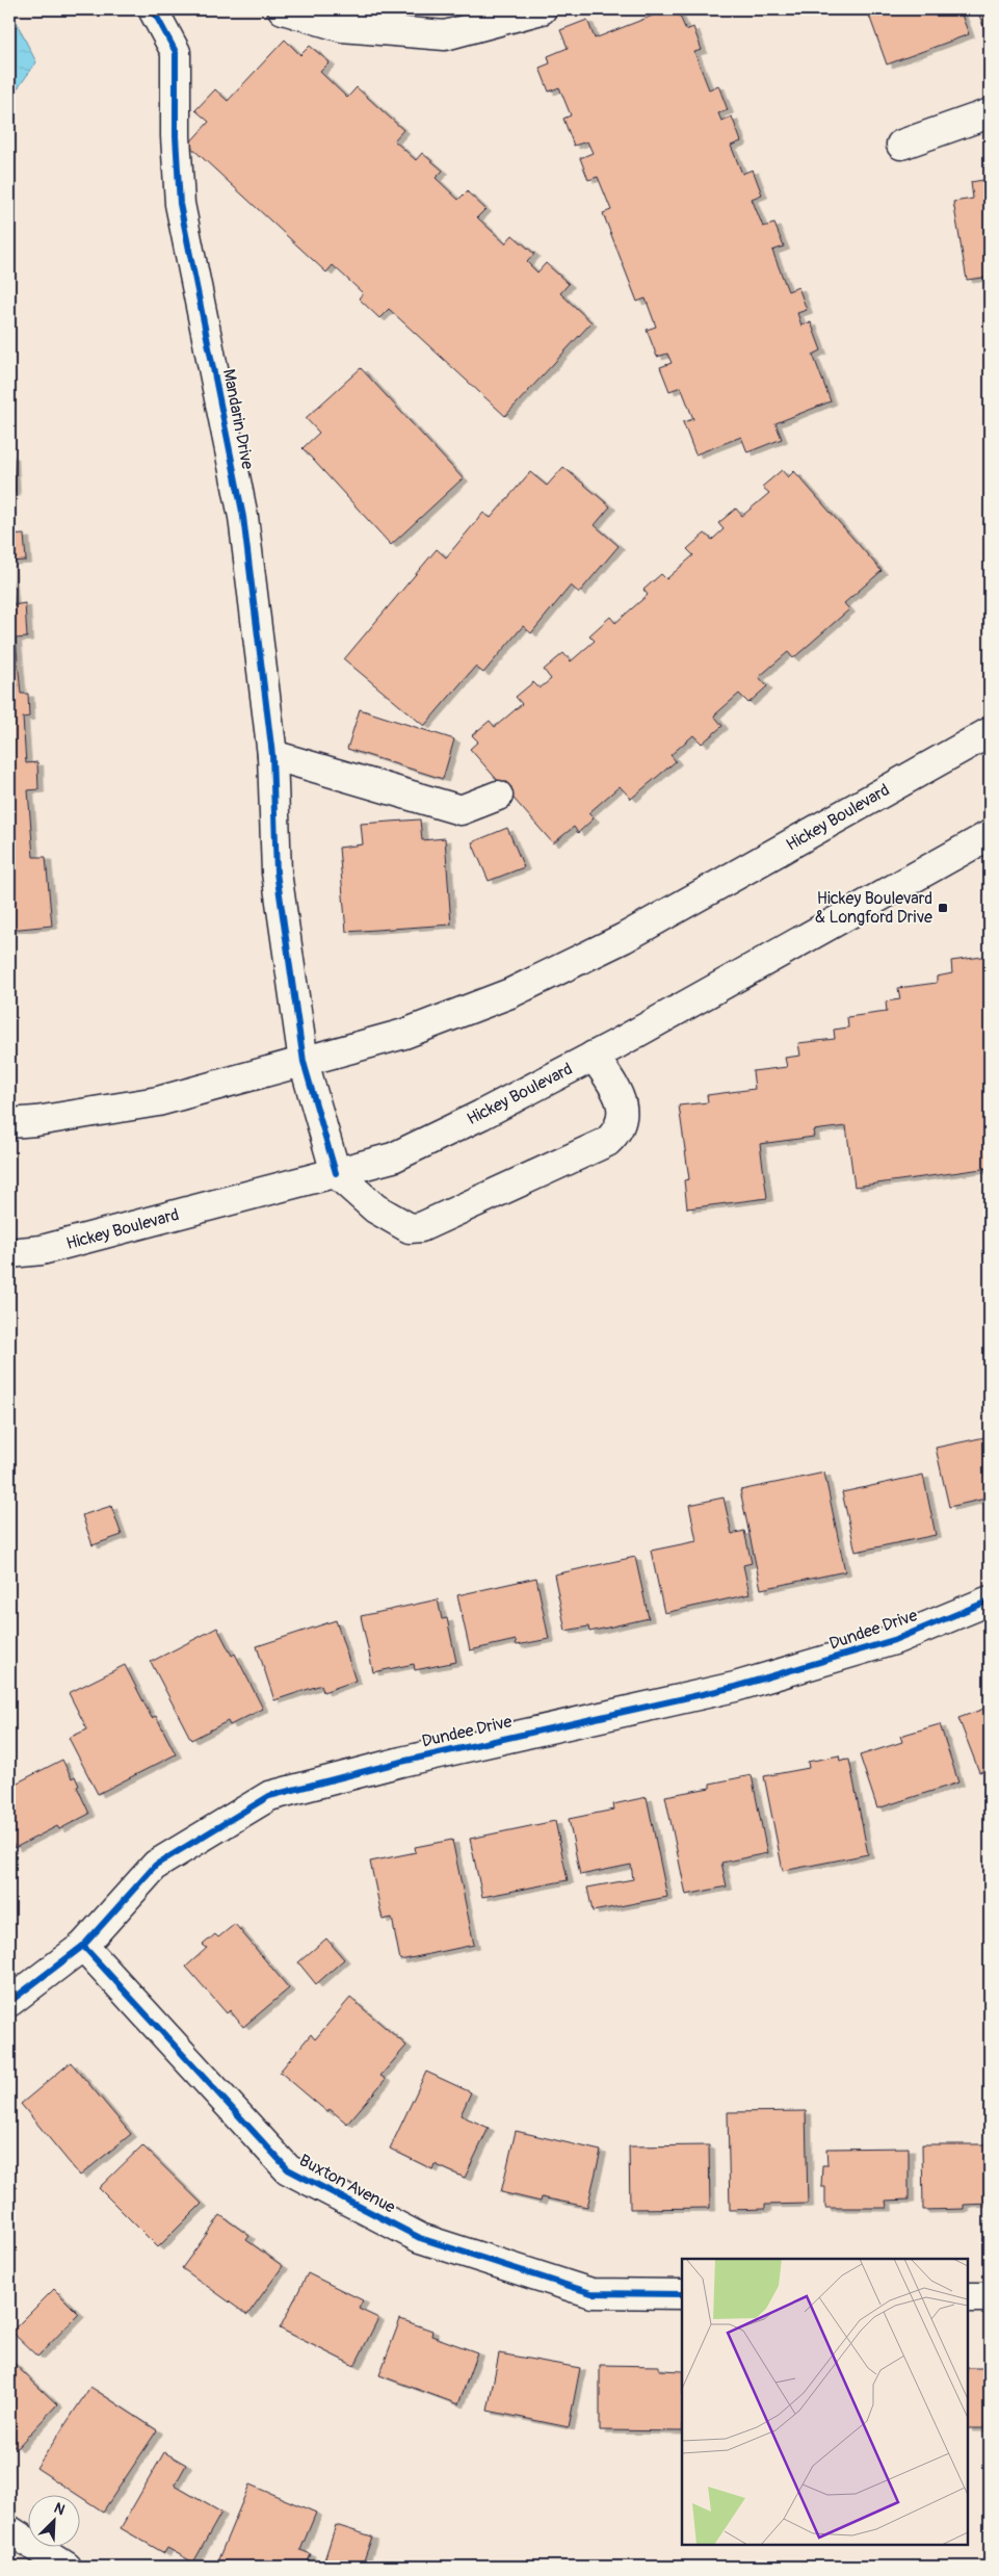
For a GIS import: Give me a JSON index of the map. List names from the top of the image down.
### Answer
{
  "streets": {
    "street": [
      "Mandarin Drive",
      "Hickey Boulevard",
      "Dundee Drive",
      "Buxton Avenue"
    ]
  },
  "crossings": [
    ["Mandarin Drive", "Hickey Boulevard"],
    ["Dundee Drive", "Buxton Avenue"]
  ],
  "places": {
    "transit": ["Hickey Boulevard & Longford Drive"]
  },
  "north": "top right"
}
